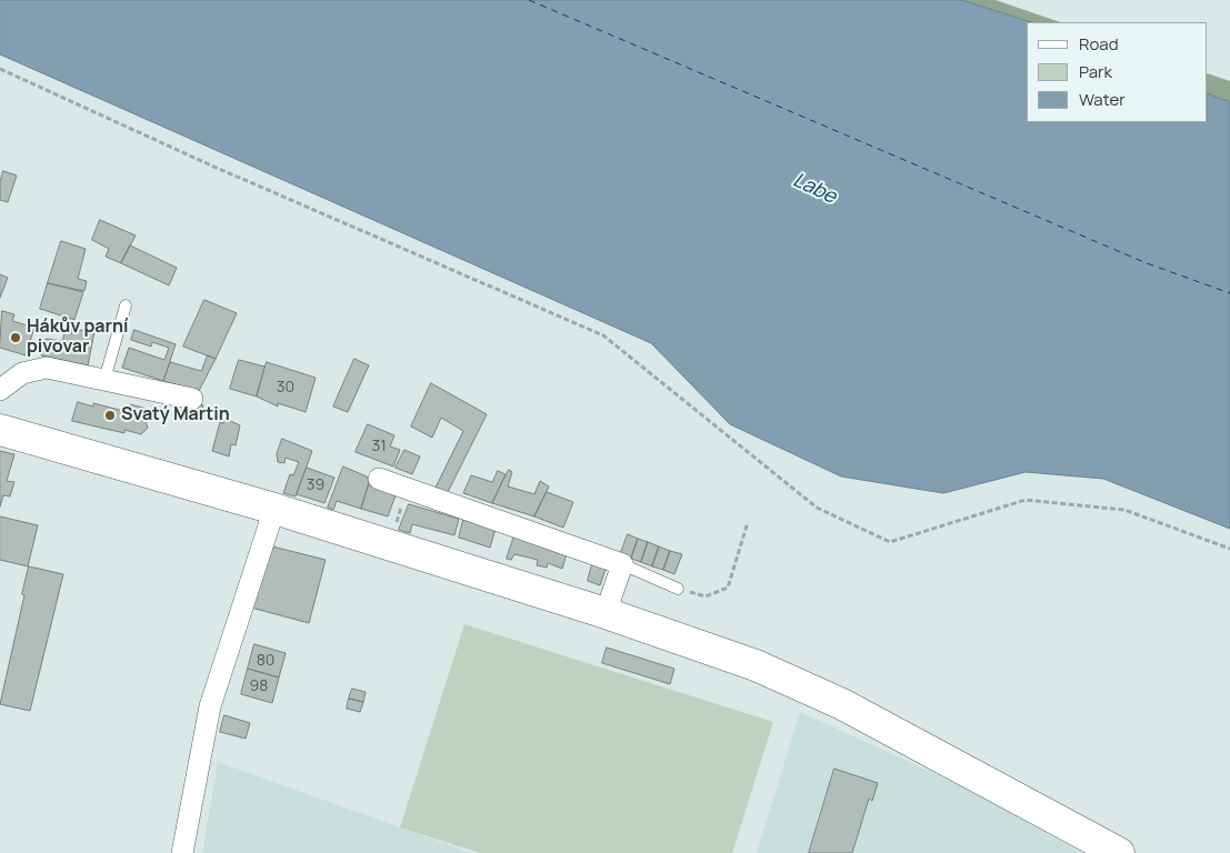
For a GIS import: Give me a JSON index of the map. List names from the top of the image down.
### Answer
{
  "water": ["Labe"],
  "places": ["Hákův parní pivovar", "Svatý Martin"],
  "house_numbers": [
    "30",
    "31",
    "39",
    "80",
    "98"
  ],
  "legend": ["Road", "Park", "Water"]
}
